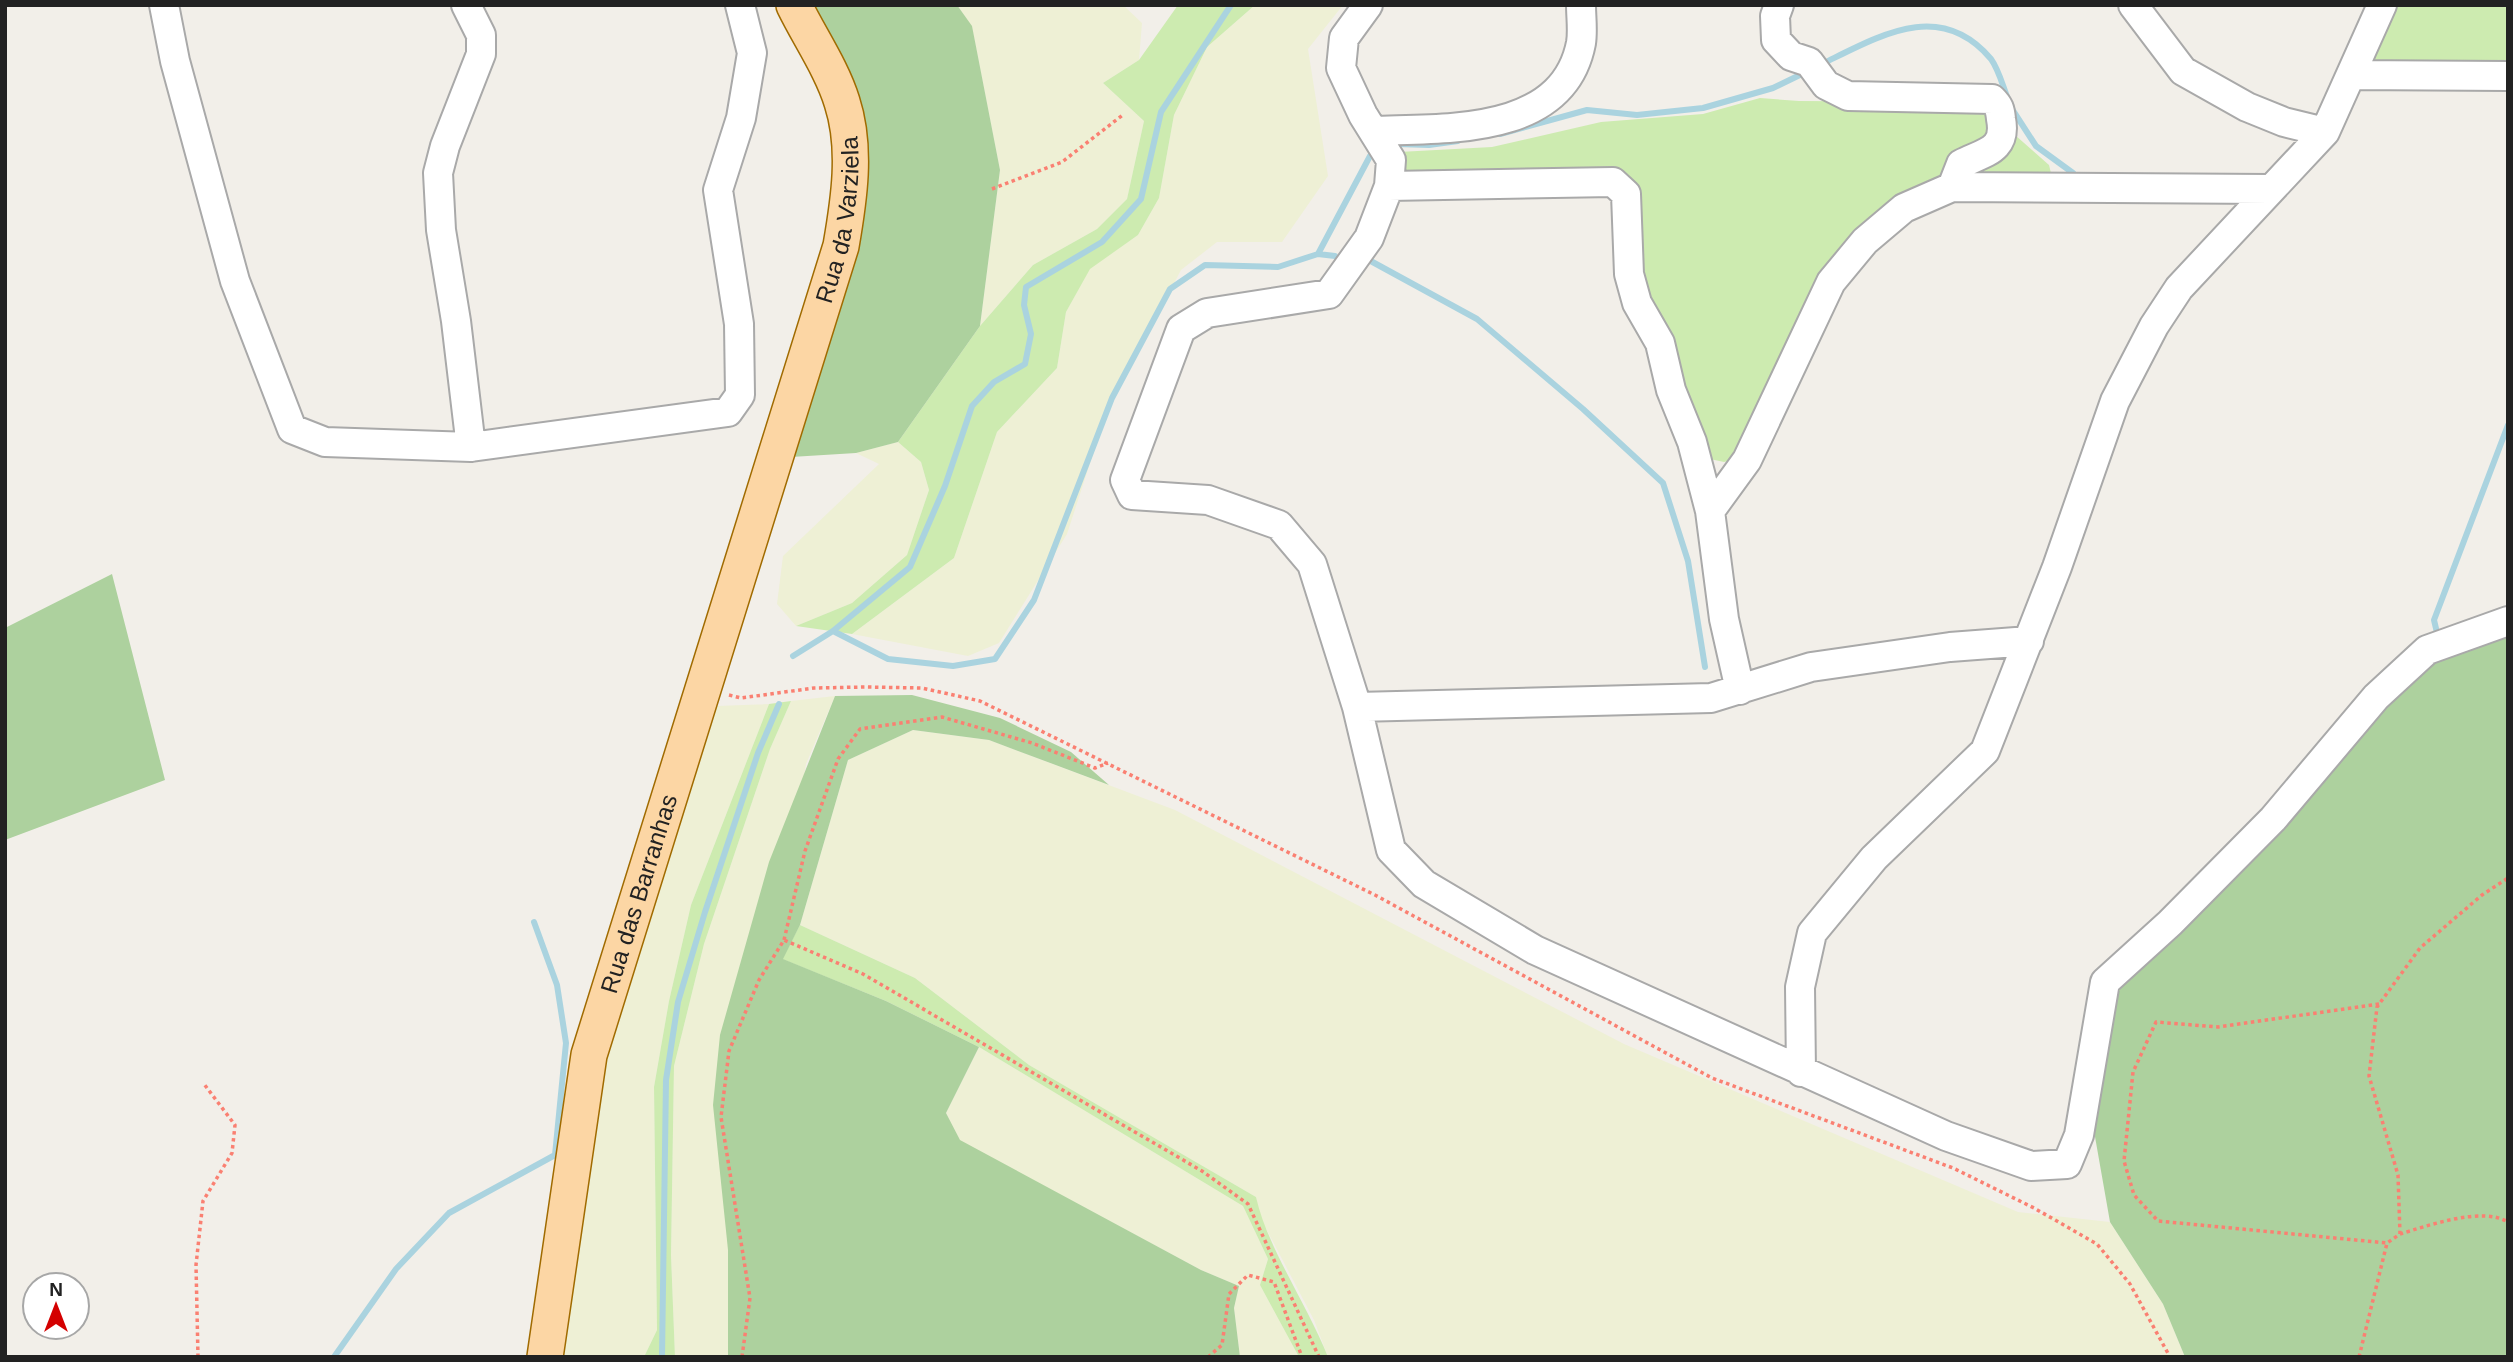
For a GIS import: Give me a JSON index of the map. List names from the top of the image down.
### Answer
{
  "streets": {
    "main road": ["Rua da Varziela", "Rua das Barranhas"]
  },
  "crossings": [
    ["Rua da Varziela", "Rua das Barranhas"]
  ],
  "north": "top"
}
